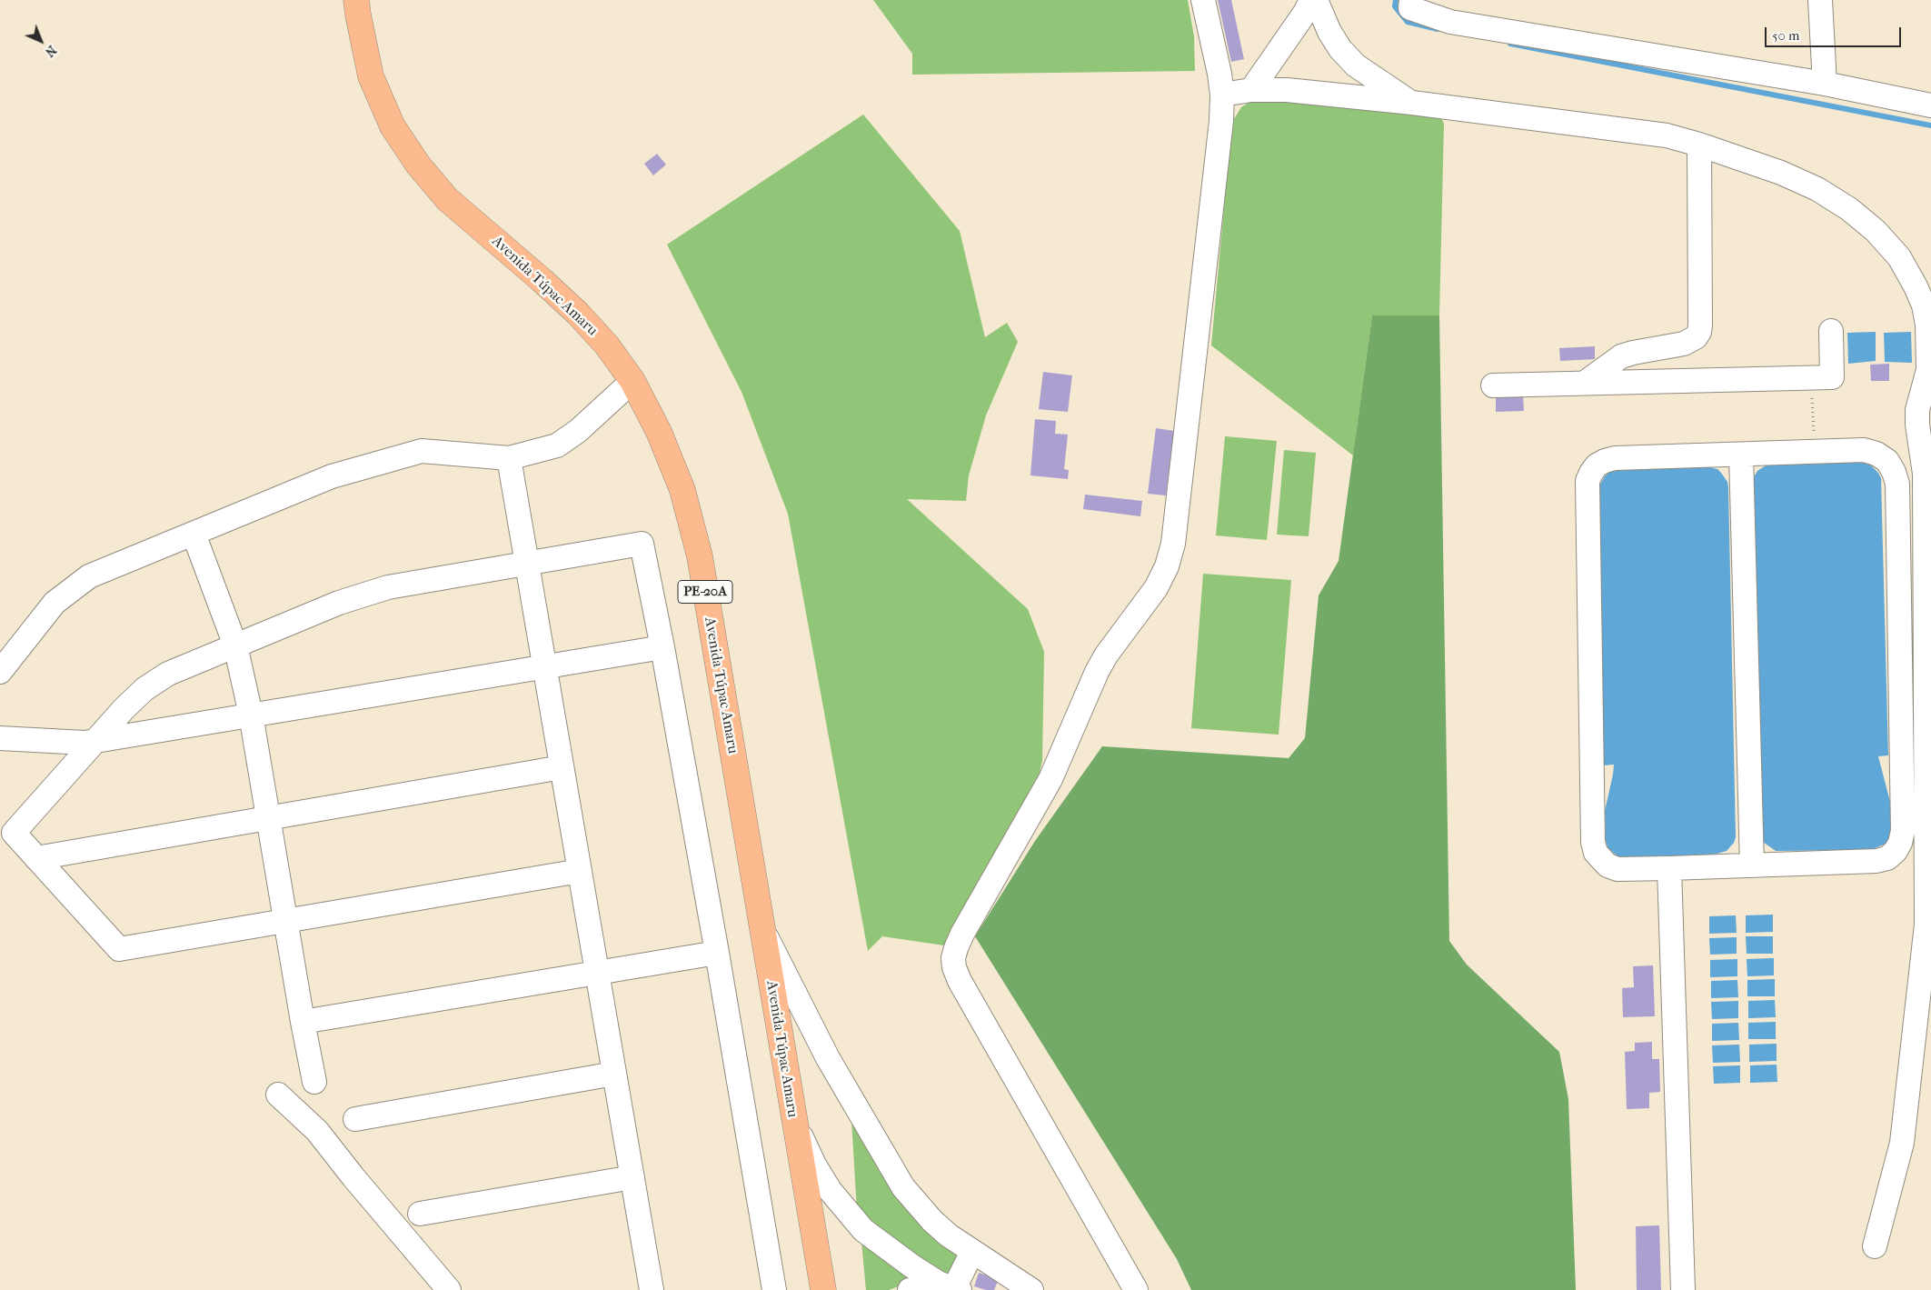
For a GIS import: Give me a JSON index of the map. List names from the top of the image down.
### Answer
{
  "streets": {
    "highway": ["Avenida Túpac Amaru", "PE-20A"]
  },
  "scale_bar": "50 m",
  "north": "bottom right"
}
